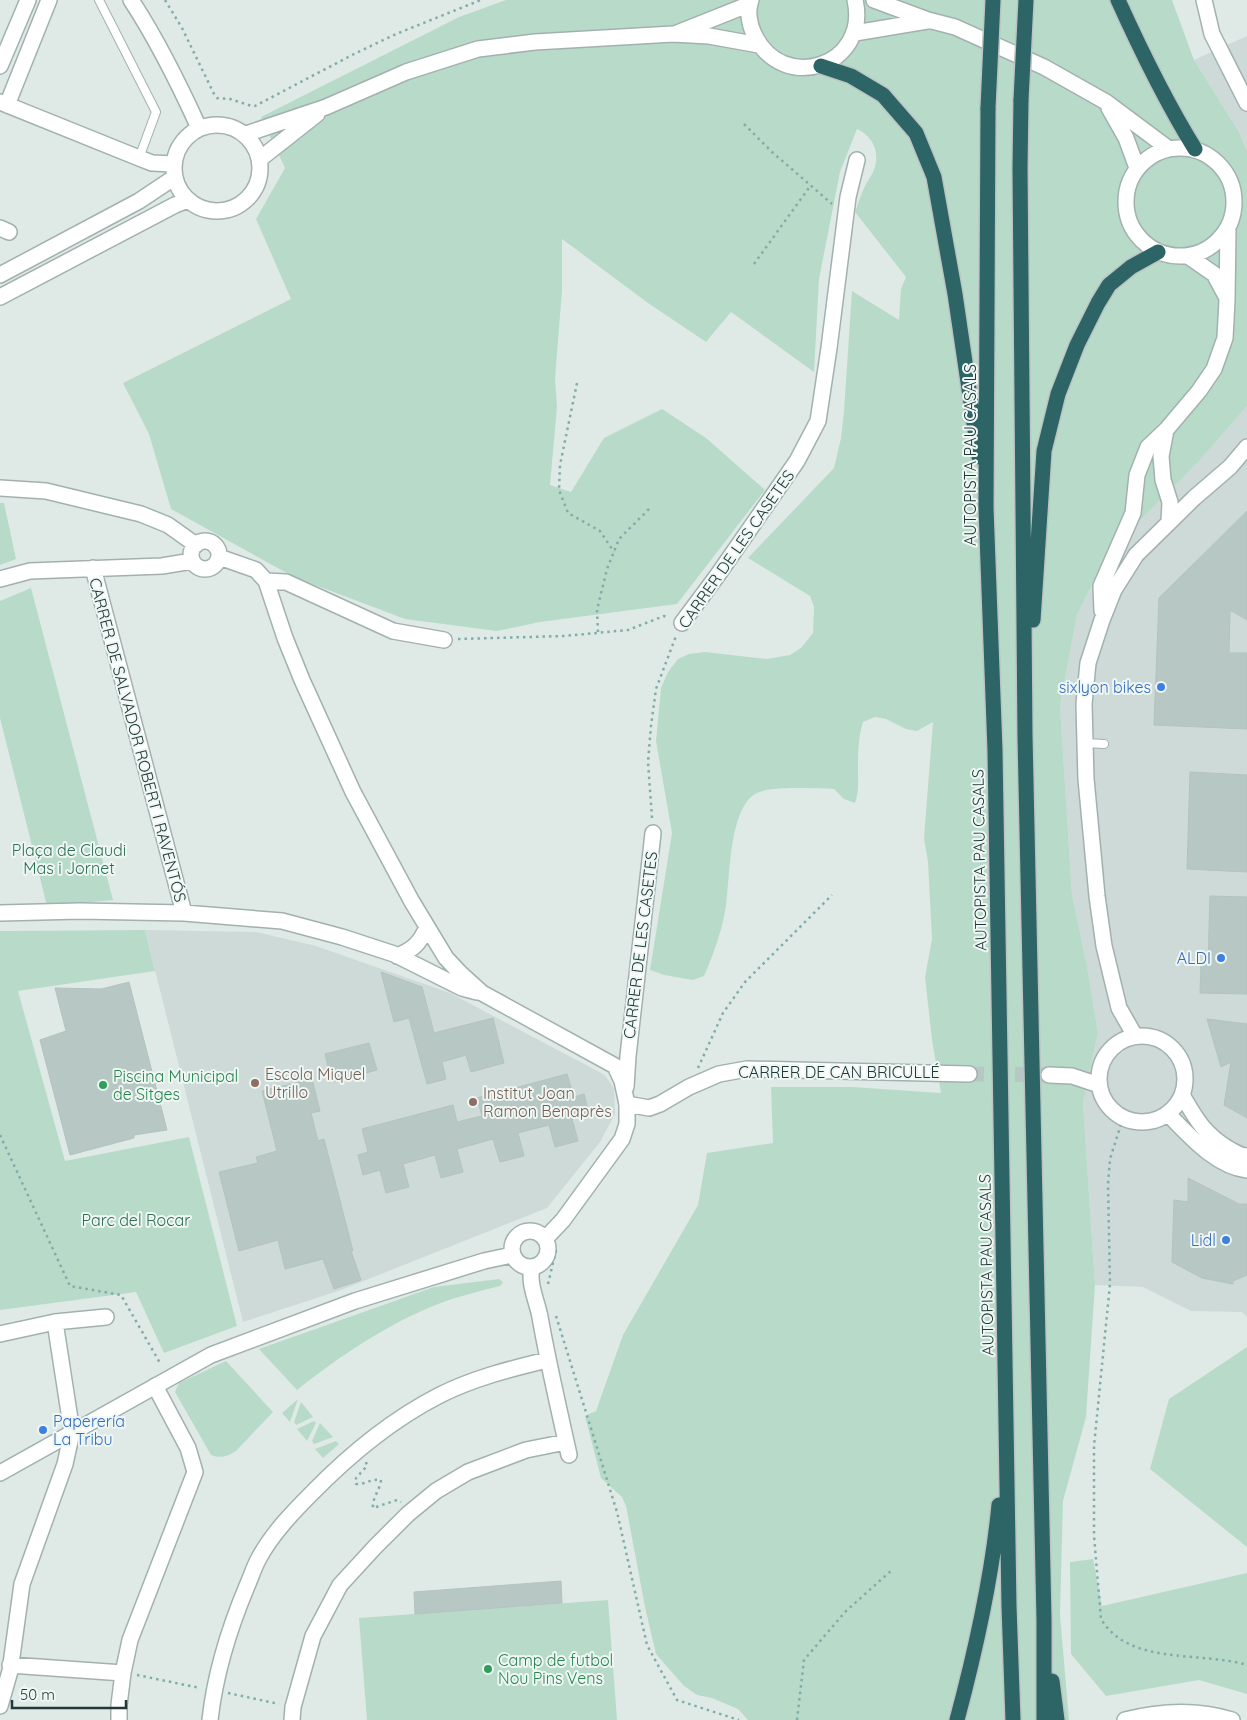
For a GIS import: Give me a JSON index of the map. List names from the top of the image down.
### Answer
{
  "streets": {
    "highway": ["AUTOPISTA PAU CASALS"],
    "street": ["CARRER DE LES CASETES", "CARRER DE SALVADOR ROBERT I RAVENTÓS", "CARRER DE CAN BRICULLÉ"]
  },
  "crossings": [
    ["CARRER DE LES CASETES", "CARRER DE CAN BRICULLÉ"]
  ],
  "parks": ["Plaça de Claudi Mas i Jornet", "Parc del Rocar"],
  "places": [
    "sixlyon bikes",
    "ALDI",
    "Escola Miquel Utrillo",
    "Piscina Municipal de Sitges",
    "Institut Joan Ramon Benaprès",
    "Lidl",
    "Paperería La Tribu",
    "Camp de futbol Nou Pins Vens"
  ],
  "scale_bar": "50 m"
}
